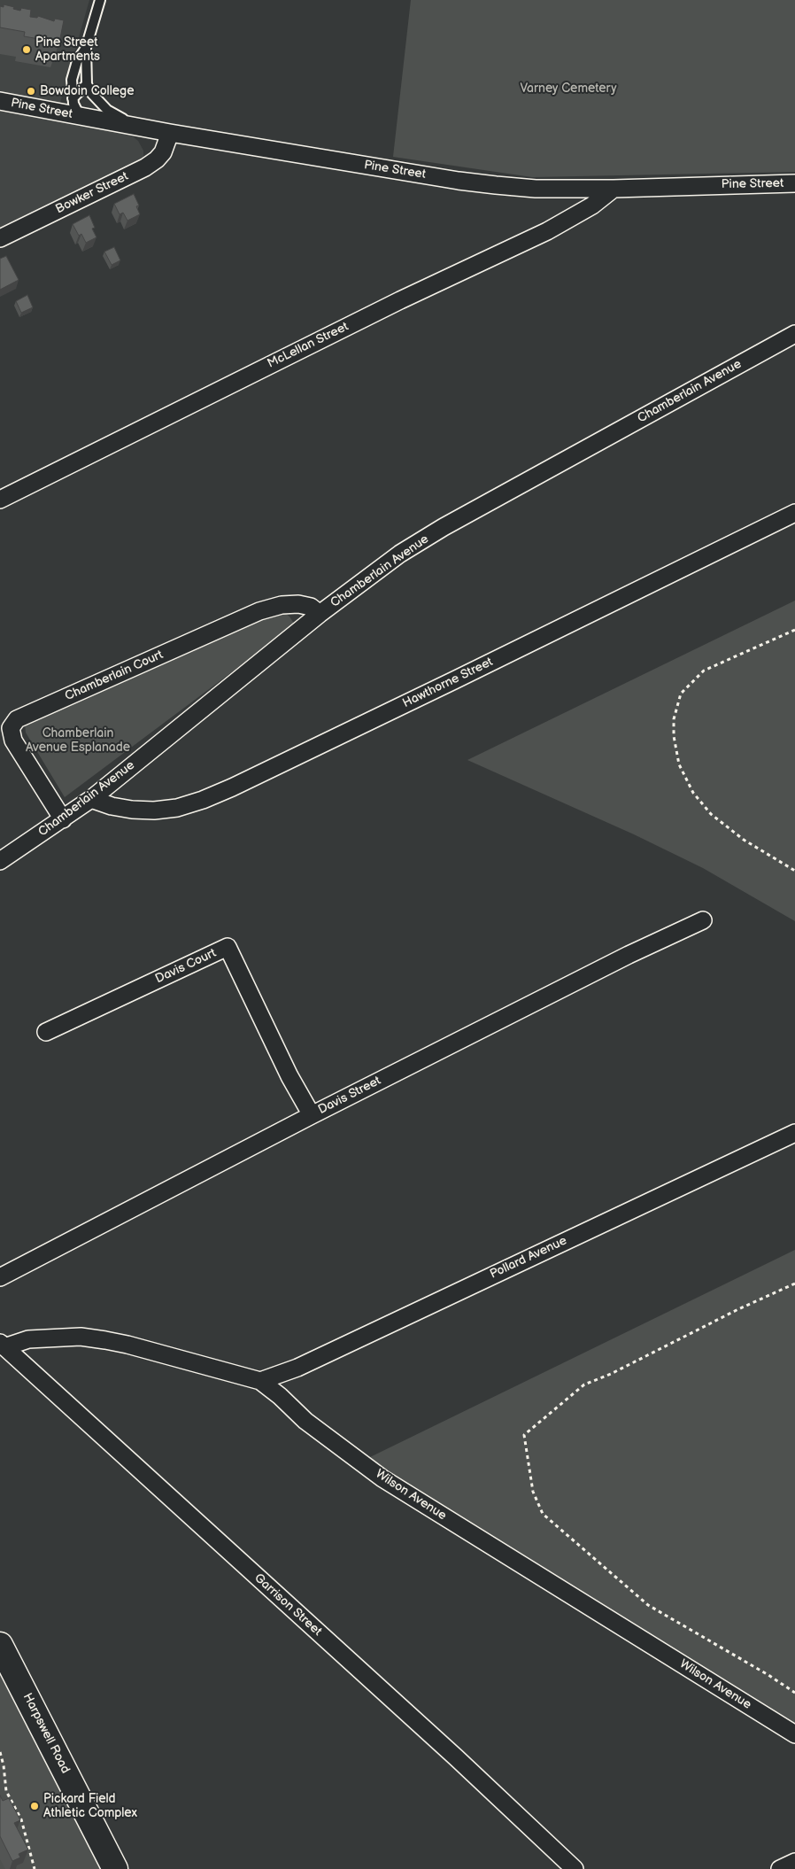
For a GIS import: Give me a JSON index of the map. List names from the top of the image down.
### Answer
{
  "streets": {
    "main road": ["Harpswell Road"],
    "street": [
      "Pine Street",
      "Bowker Street",
      "McLellan Street",
      "Chamberlain Avenue",
      "Chamberlain Court",
      "Hawthorne Street",
      "Davis Court",
      "Davis Street",
      "Pollard Avenue",
      "Wilson Avenue",
      "Garrison Street"
    ]
  },
  "crossings": [
    ["Pine Street", "Bowker Street"],
    ["Pine Street", "McLellan Street"],
    ["Chamberlain Avenue", "Chamberlain Court"],
    ["Chamberlain Avenue", "Hawthorne Street"],
    ["Davis Court", "Davis Street"],
    ["Pollard Avenue", "Wilson Avenue"],
    ["Wilson Avenue", "Garrison Street"]
  ],
  "parks": ["Varney Cemetery", "Chamberlain Avenue Esplanade"],
  "places": ["Pine Street Apartments", "Bowdoin College", "Pickard Field Athletic Complex"]
}
